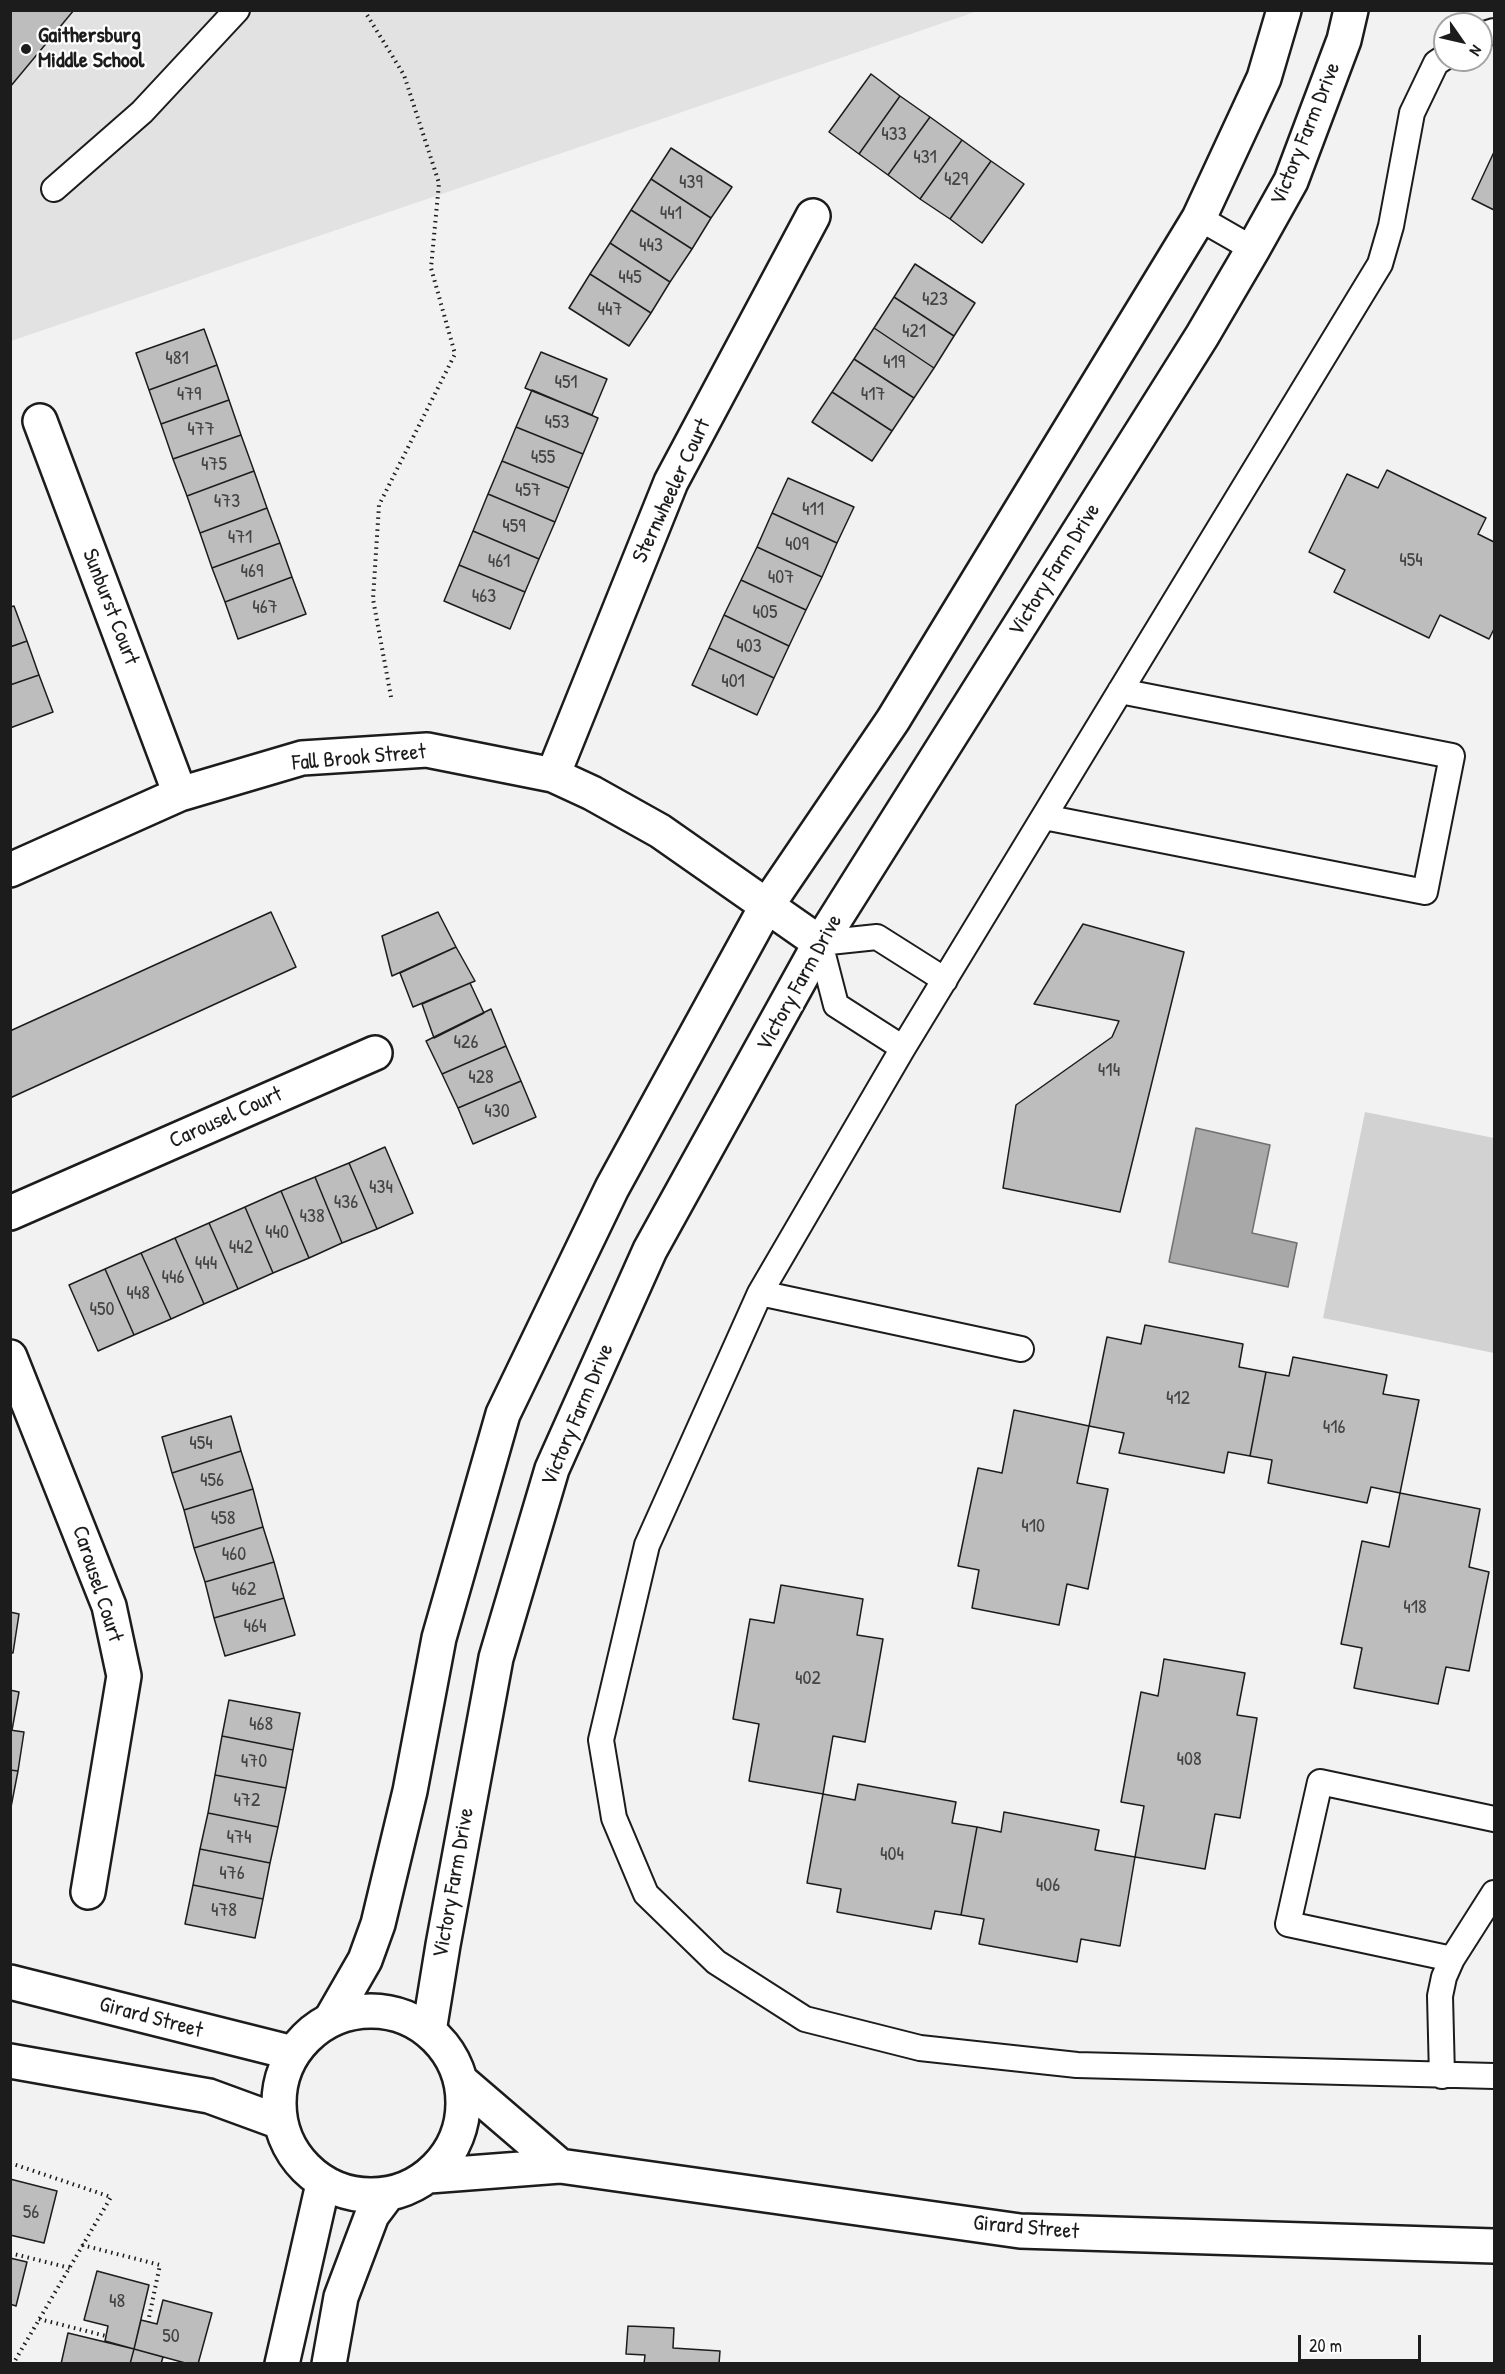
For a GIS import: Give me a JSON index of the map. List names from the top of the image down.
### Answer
{
  "streets": {
    "street": [
      "Victory Farm Drive",
      "Sternwheeler Court",
      "Sunburst Court",
      "Fall Brook Street",
      "Carousel Court",
      "Girard Street"
    ]
  },
  "crossings": [
    ["Victory Farm Drive", "Fall Brook Street"],
    ["Victory Farm Drive", "Girard Street"],
    ["Sternwheeler Court", "Fall Brook Street"],
    ["Sunburst Court", "Fall Brook Street"]
  ],
  "places": ["Gaithersburg Middle School"],
  "house_numbers": [
    "433",
    "431",
    "429",
    "439",
    "441",
    "443",
    "445",
    "423",
    "447",
    "421",
    "481",
    "419",
    "451",
    "479",
    "417",
    "453",
    "477",
    "455",
    "475",
    "457",
    "473",
    "411",
    "459",
    "471",
    "409",
    "454",
    "461",
    "469",
    "407",
    "463",
    "467",
    "405",
    "403",
    "401",
    "426",
    "414",
    "428",
    "430",
    "434",
    "436",
    "438",
    "440",
    "442",
    "444",
    "446",
    "448",
    "450",
    "412",
    "416",
    "454",
    "456",
    "458",
    "410",
    "460",
    "462",
    "418",
    "464",
    "402",
    "468",
    "408",
    "470",
    "472",
    "474",
    "404",
    "476",
    "406",
    "478",
    "56",
    "48",
    "50"
  ],
  "scale_bar": "20 m",
  "north": "bottom right"
}
